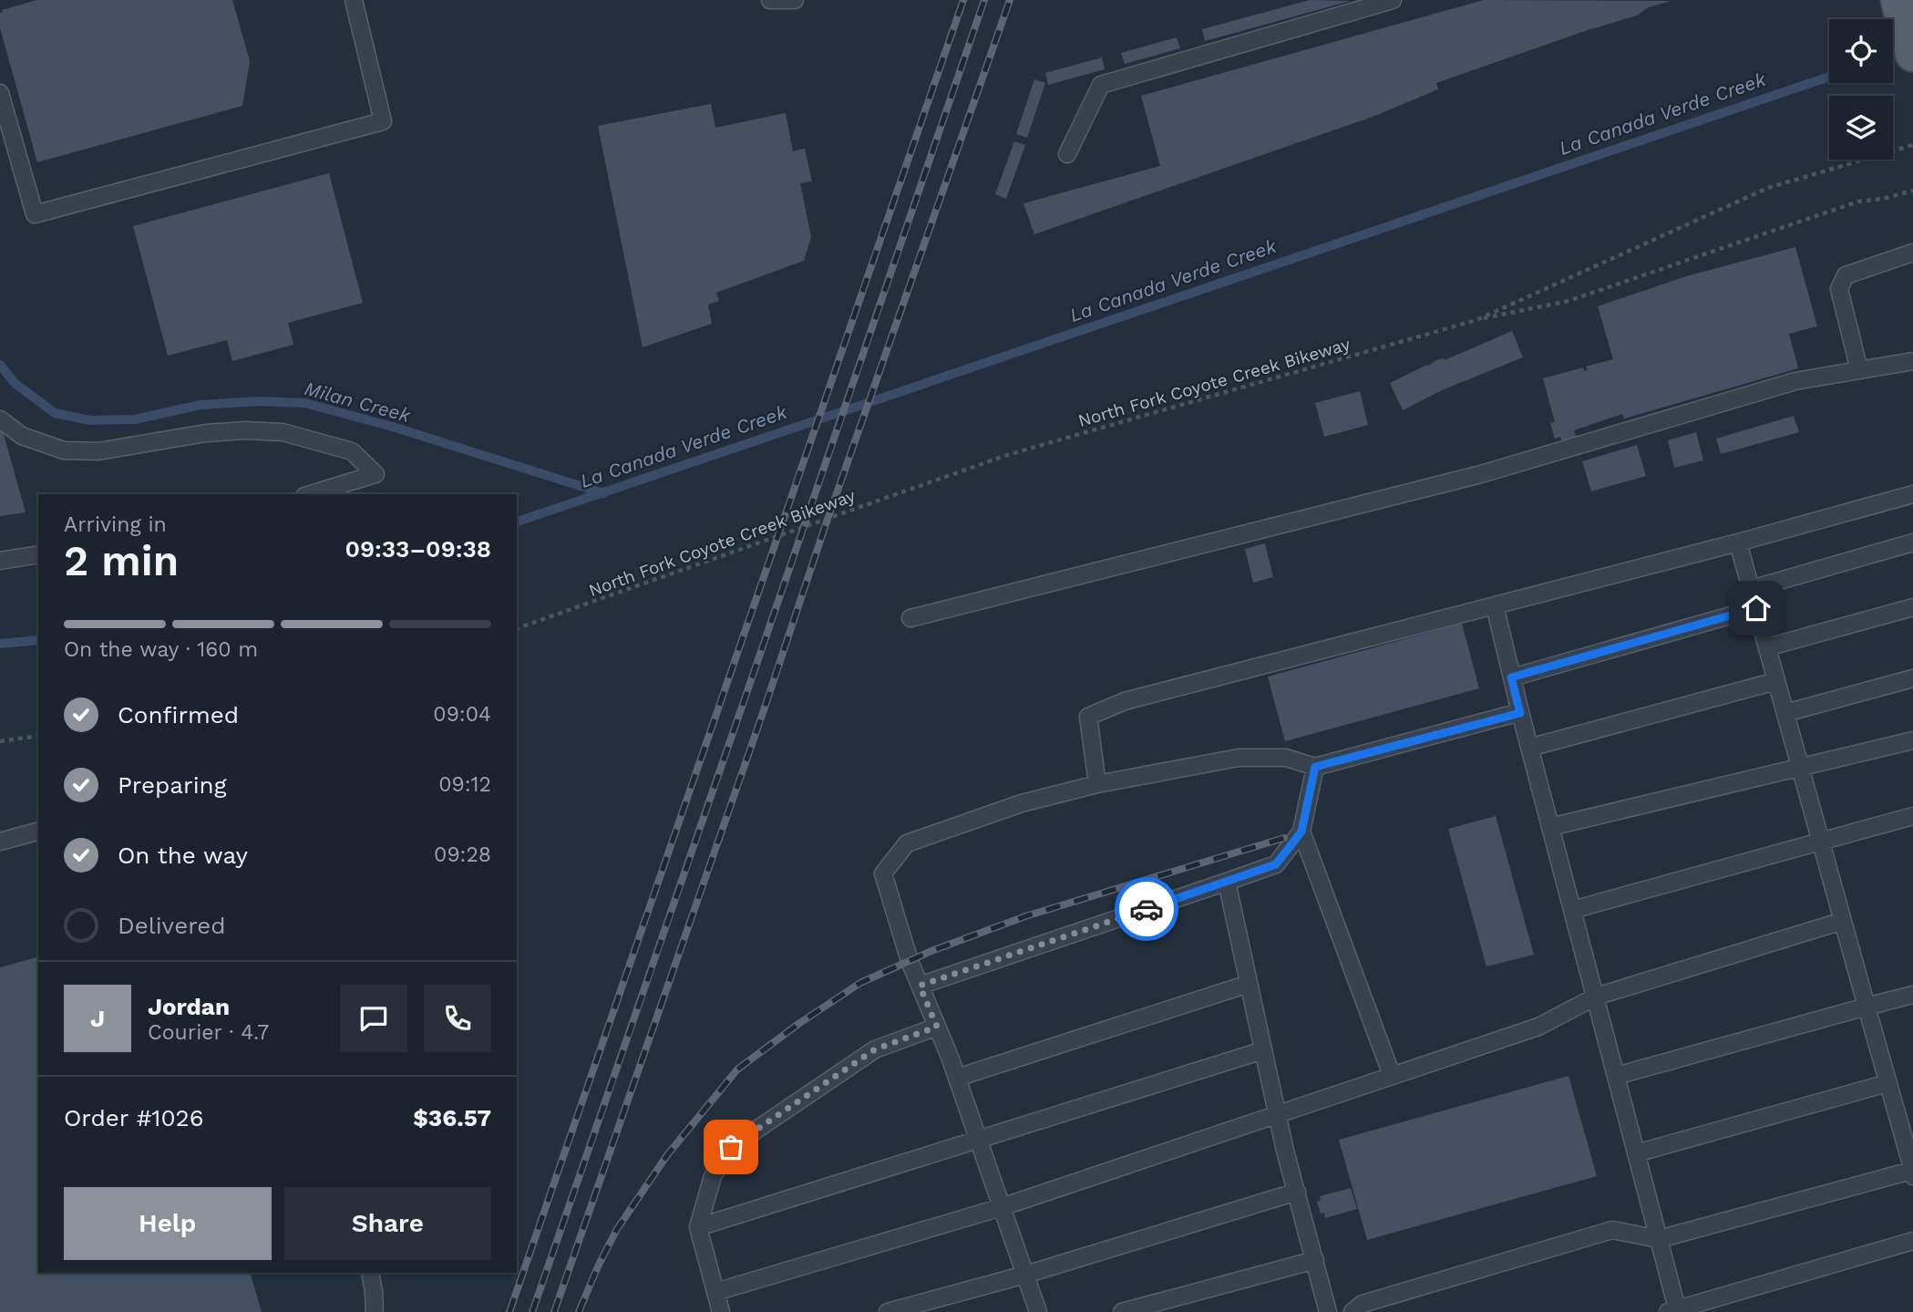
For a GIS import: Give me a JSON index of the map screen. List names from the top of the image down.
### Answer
{
  "streets": {
    "path": ["North Fork Coyote Creek Bikeway"]
  },
  "water": ["La Canada Verde Creek", "Milan Creek"],
  "page": {
    "heading": ["2 min", "Arriving in", "09:33–09:38"],
    "panel": [
      "Jordan",
      "Courier · 4.7",
      "Order #1026",
      "$36.57"
    ],
    "bar": "On the way · 160 m",
    "list": [
      ["Confirmed", "09:04"],
      ["Preparing", "09:12"],
      ["On the way", "09:28"],
      "Delivered"
    ],
    "round": "J",
    "buttons": ["Help", "Share"]
  }
}
